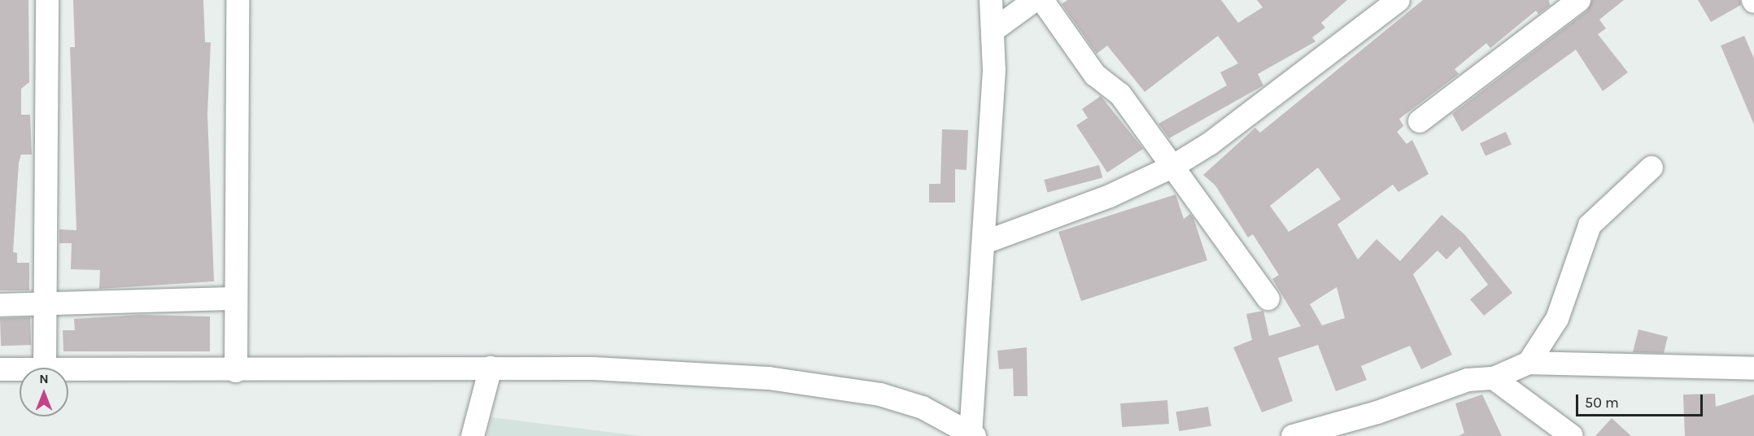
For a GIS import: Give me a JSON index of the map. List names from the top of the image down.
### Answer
{
  "scale_bar": "50 m",
  "north": "top"
}
